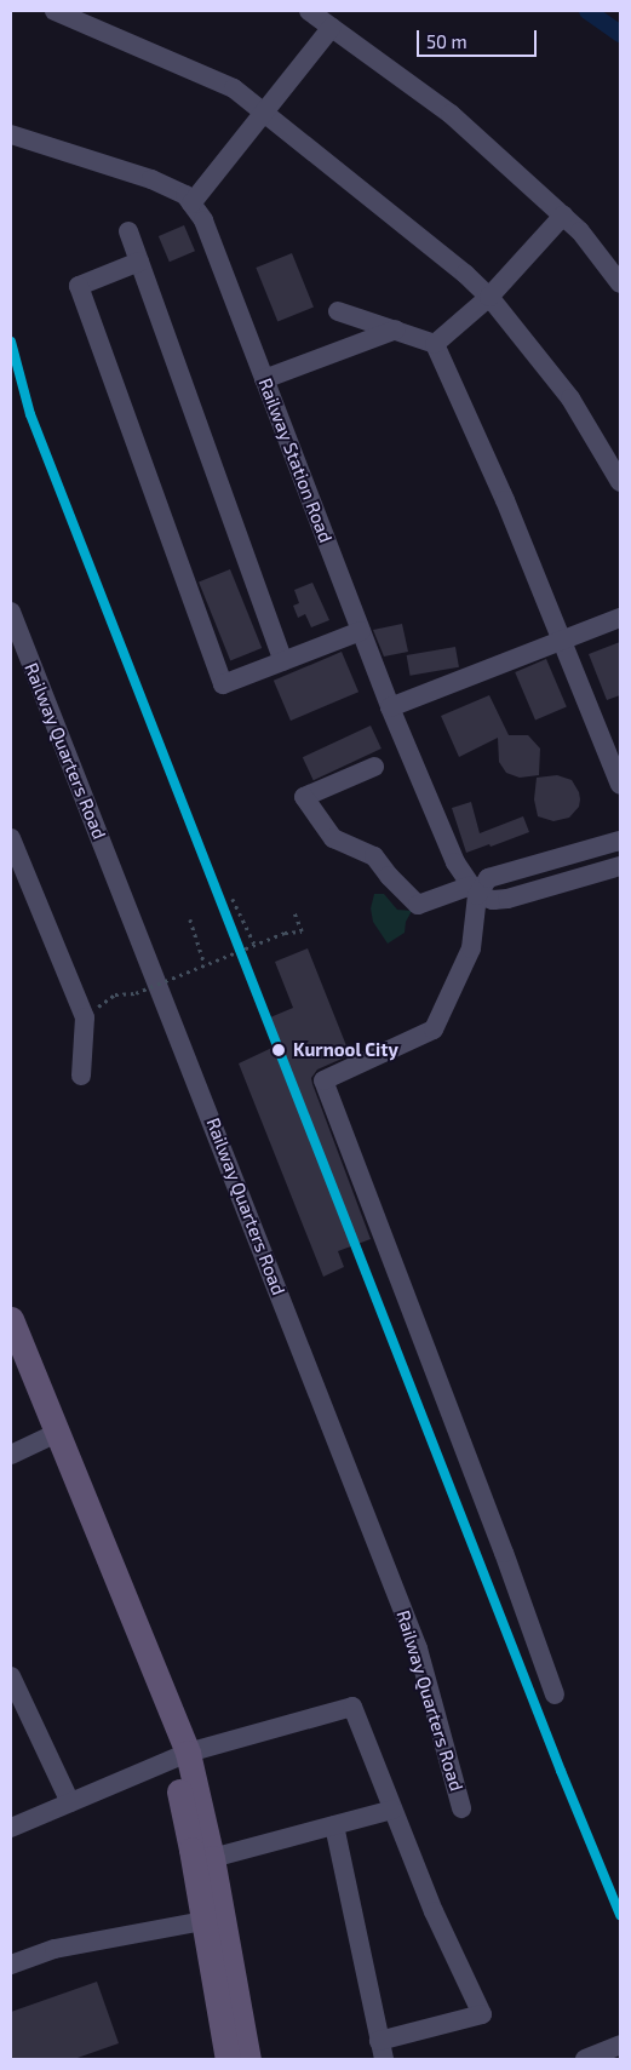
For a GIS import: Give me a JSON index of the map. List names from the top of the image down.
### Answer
{
  "streets": {
    "street": ["Railway Station Road", "Railway Quarters Road"]
  },
  "places": ["Kurnool City"],
  "scale_bar": "50 m"
}
